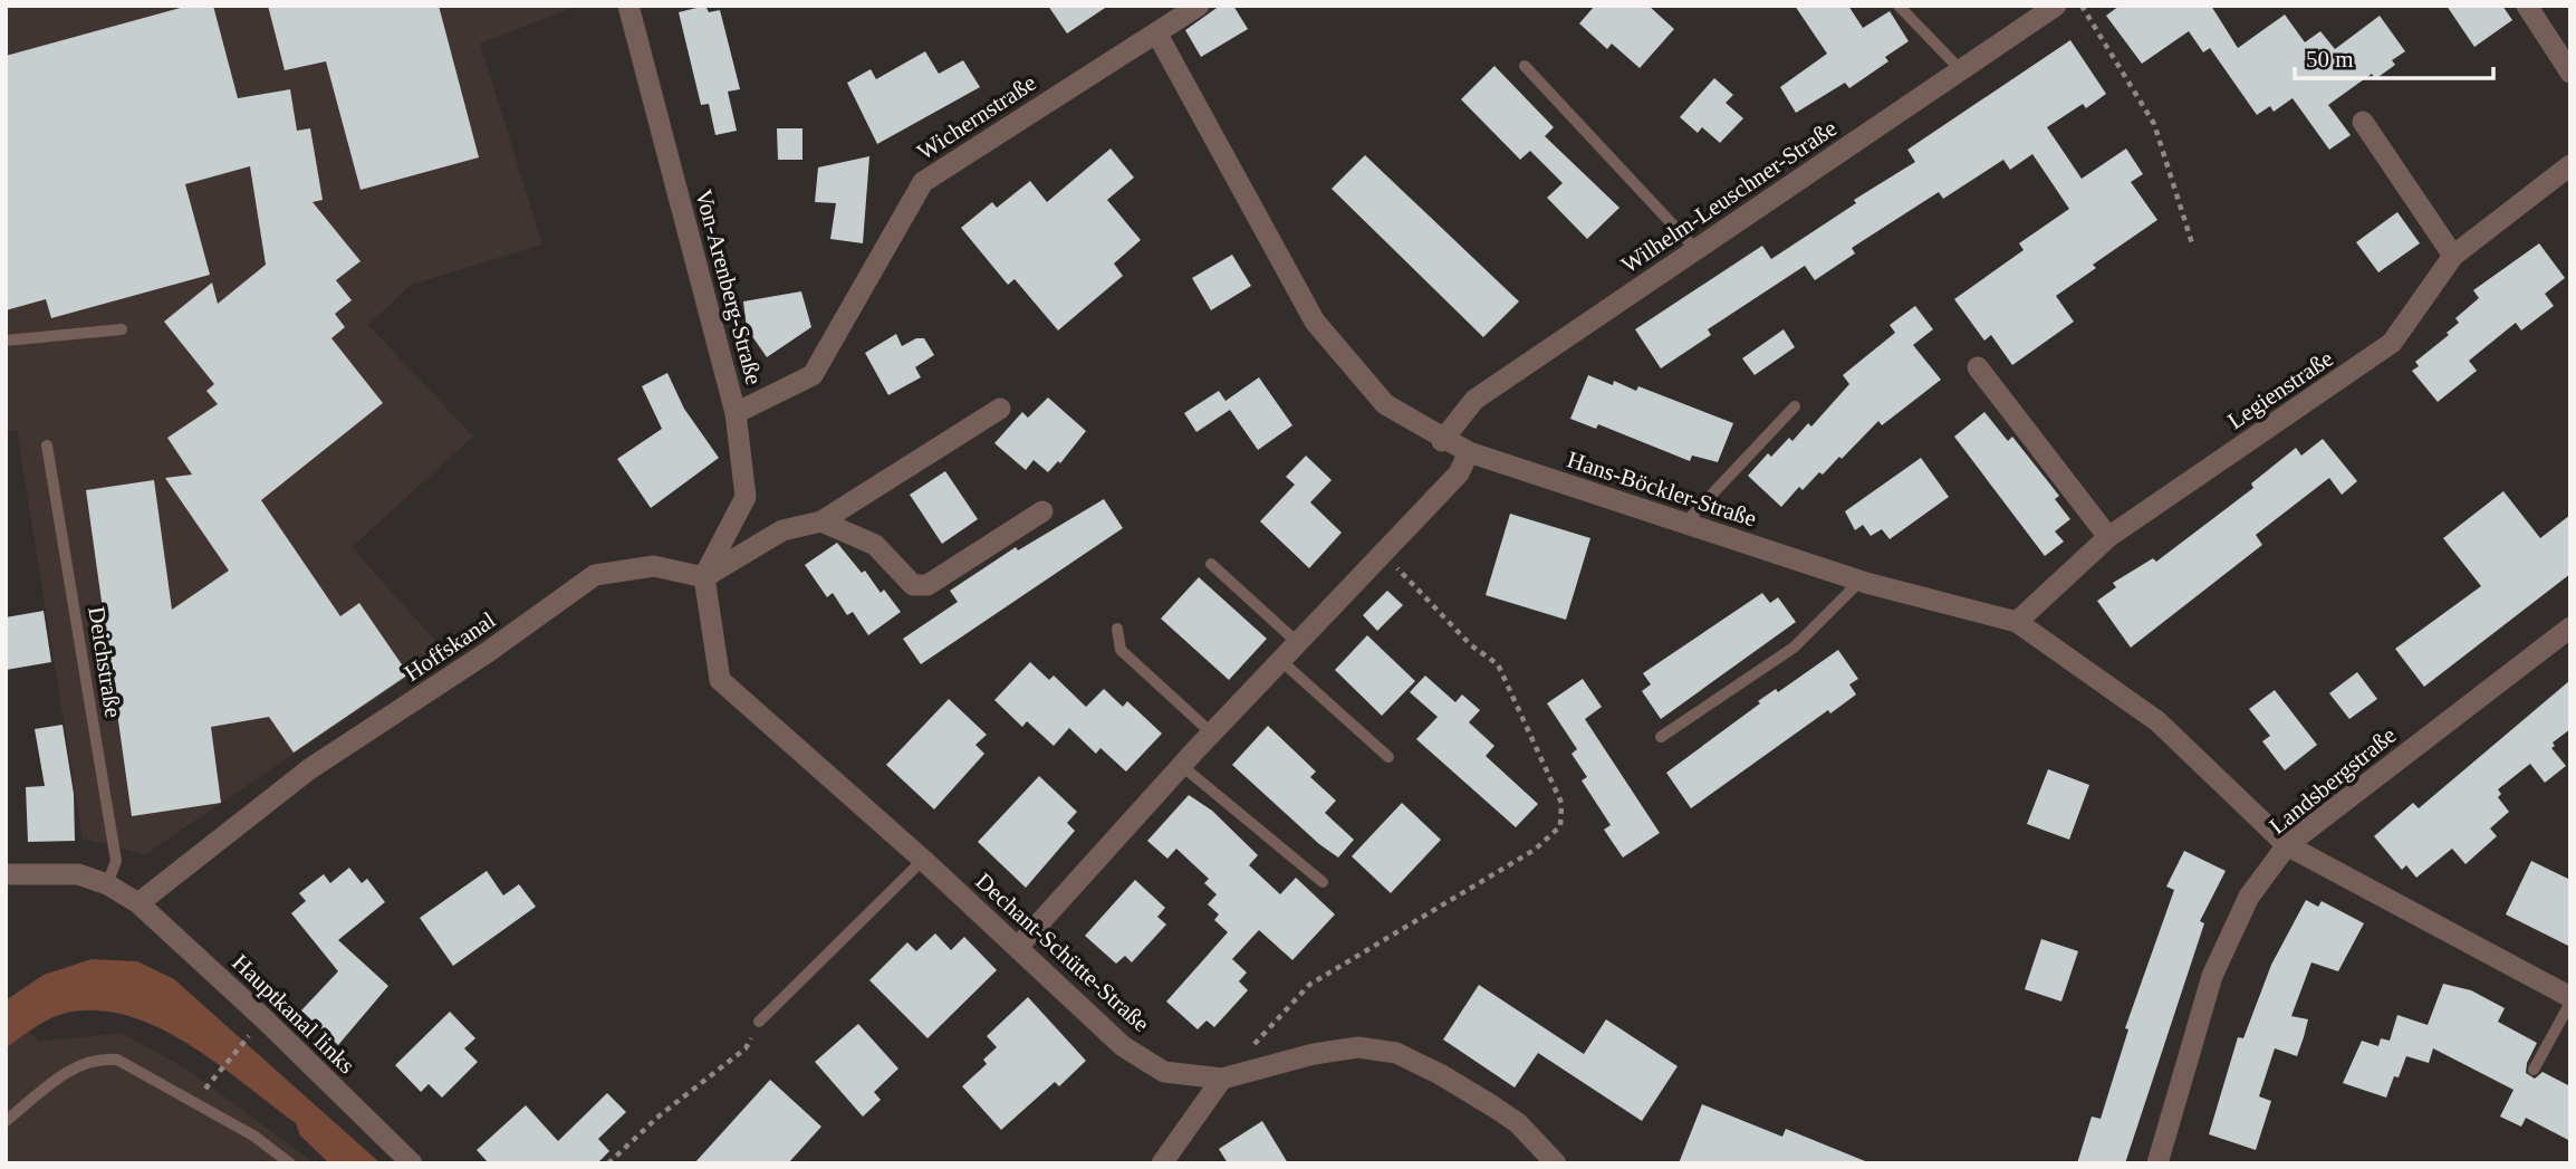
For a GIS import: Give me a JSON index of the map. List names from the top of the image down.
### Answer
{
  "streets": {
    "street": [
      "Wichernstraße",
      "Wilhelm-Leuschner-Straße",
      "Von-Arenberg-Straße",
      "Legienstraße",
      "Hans-Böckler-Straße",
      "Hoffskanal",
      "Landsbergstraße",
      "Dechant-Schütte-Straße",
      "Hauptkanal links"
    ],
    "lane": ["Deichstraße"]
  },
  "crossings": [
    ["Wichernstraße", "Von-Arenberg-Straße"],
    ["Wichernstraße", "Hans-Böckler-Straße"],
    ["Wilhelm-Leuschner-Straße", "Hans-Böckler-Straße"],
    ["Von-Arenberg-Straße", "Hoffskanal"],
    ["Von-Arenberg-Straße", "Dechant-Schütte-Straße"],
    ["Legienstraße", "Hans-Böckler-Straße"],
    ["Hans-Böckler-Straße", "Landsbergstraße"],
    ["Hoffskanal", "Dechant-Schütte-Straße"],
    ["Hoffskanal", "Hauptkanal links"],
    ["Deichstraße", "Hauptkanal links"]
  ],
  "scale_bar": "50 m"
}
